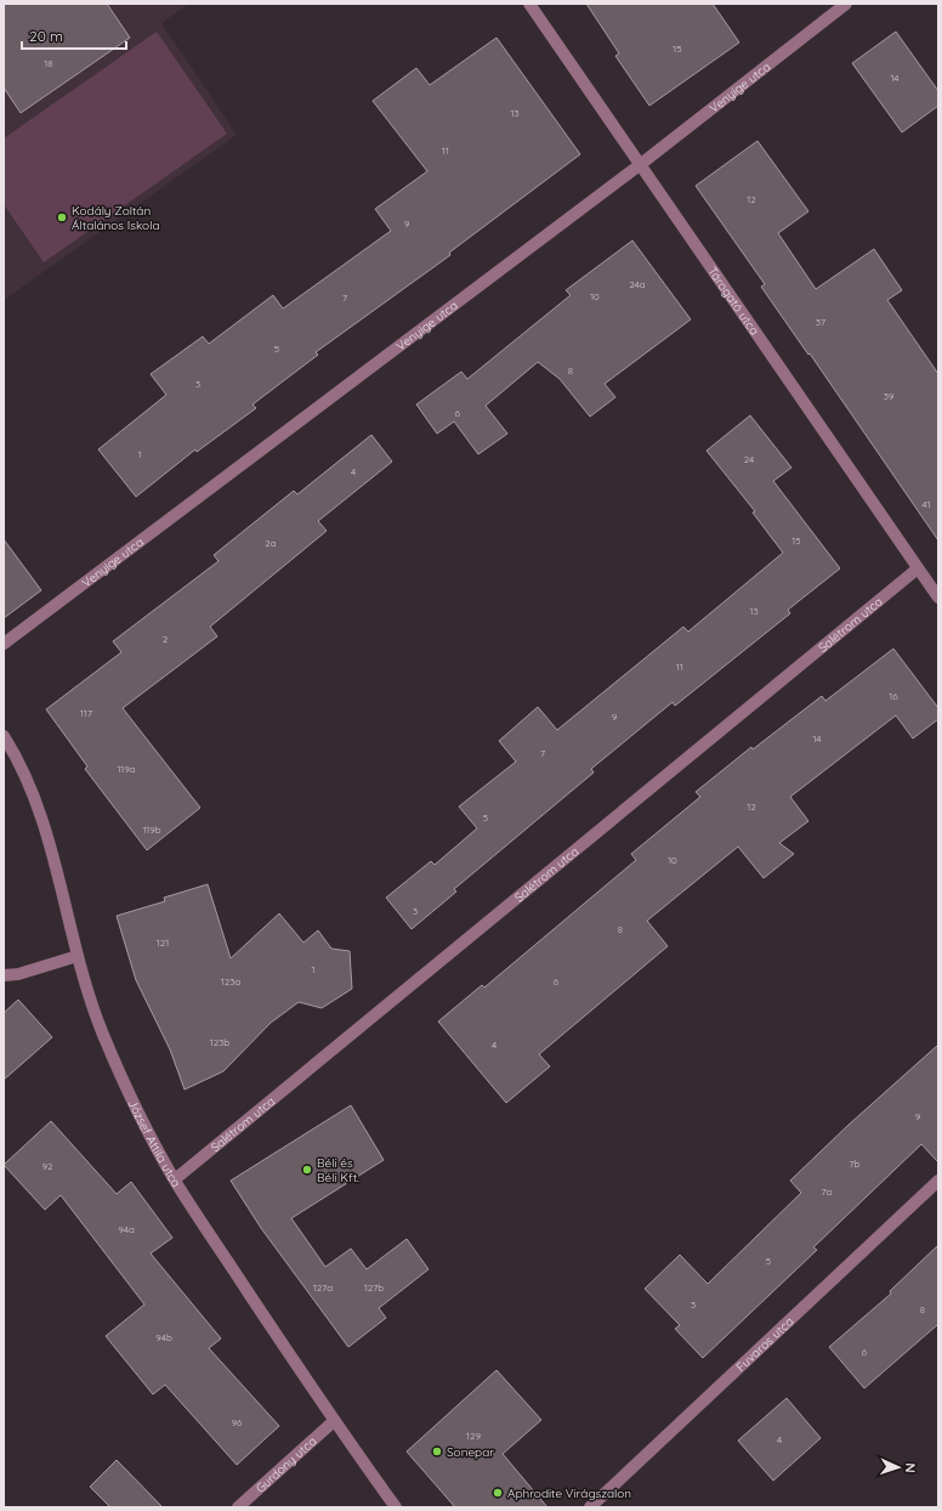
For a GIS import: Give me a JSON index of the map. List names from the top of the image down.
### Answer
{
  "streets": {
    "street": [
      "Venyige utca",
      "Tárogató utca",
      "Salétrom utca",
      "József Attila utca",
      "Fuvaros utca",
      "Gurdony utca"
    ]
  },
  "crossings": [
    ["Venyige utca", "Tárogató utca"],
    ["Tárogató utca", "Salétrom utca"],
    ["Salétrom utca", "József Attila utca"],
    ["József Attila utca", "Gurdony utca"]
  ],
  "places": [
    "Kodály Zoltán Általános Iskola",
    "Béli és Béli Kft.",
    "Sonepar",
    "Aphrodite Virágszalon"
  ],
  "house_numbers": [
    "15",
    "18",
    "14",
    "13",
    "11",
    "12",
    "9",
    "24a",
    "10",
    "7",
    "37",
    "5",
    "8",
    "3",
    "39",
    "6",
    "1",
    "24",
    "4",
    "41",
    "15",
    "2a",
    "13",
    "2",
    "11",
    "16",
    "117",
    "9",
    "14",
    "7",
    "119a",
    "12",
    "5",
    "119b",
    "10",
    "3",
    "8",
    "121",
    "1",
    "123a",
    "6",
    "123b",
    "4",
    "9",
    "7b",
    "92",
    "7a",
    "94a",
    "5",
    "127a",
    "127b",
    "3",
    "8",
    "94b",
    "6",
    "96",
    "129",
    "4"
  ],
  "scale_bar": "20 m",
  "north": "right"
}
